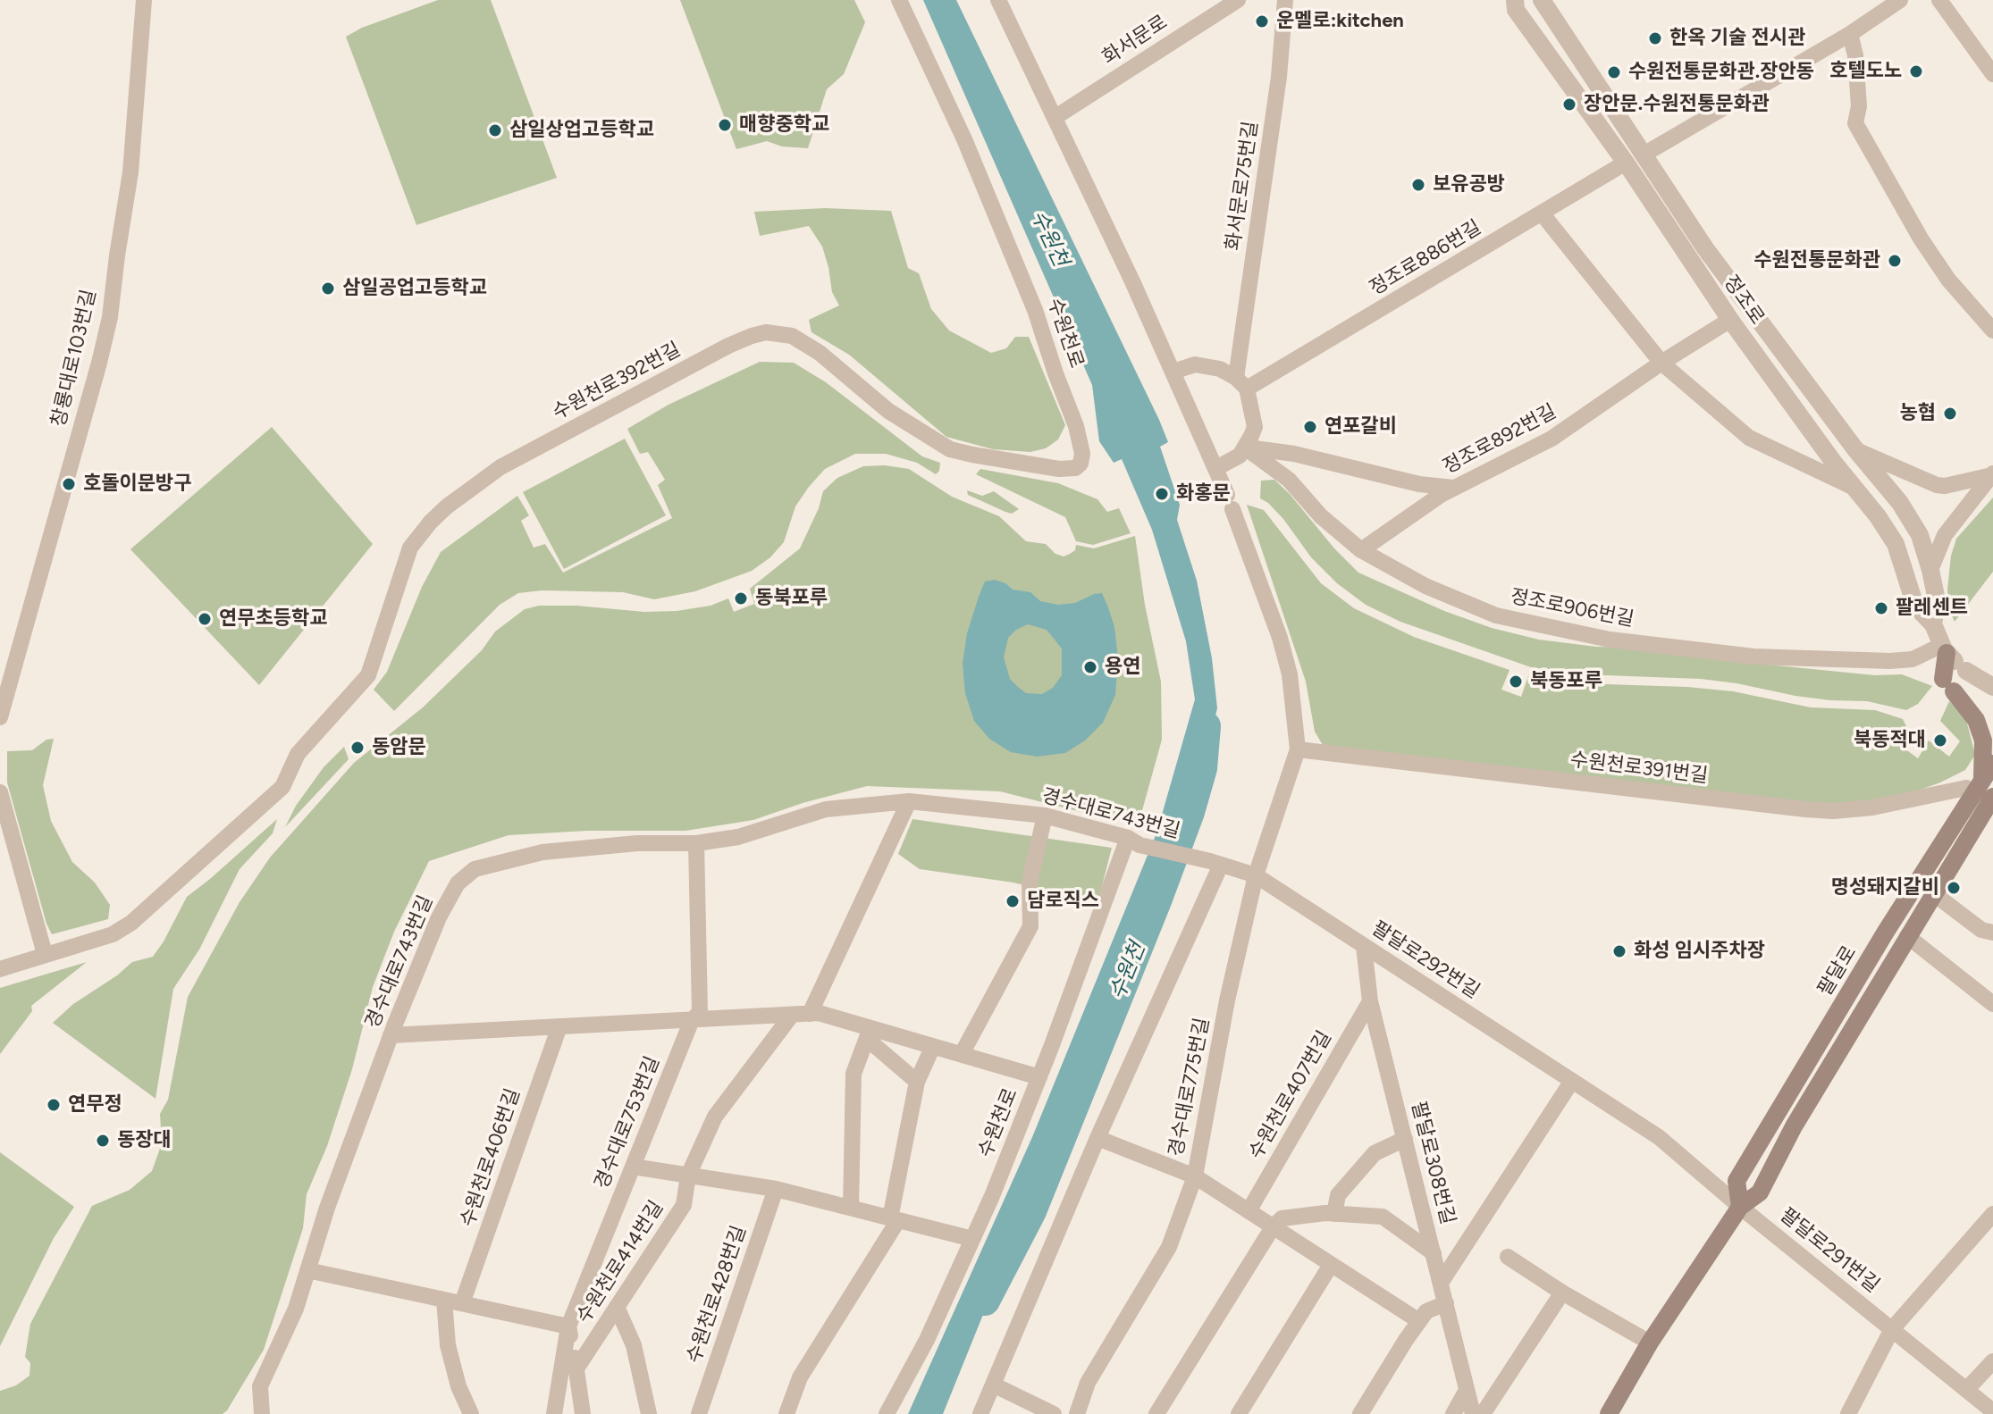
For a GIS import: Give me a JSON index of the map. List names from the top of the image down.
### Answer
{
  "streets": {
    "main road": ["팔달로"],
    "street": [
      "화서문로",
      "화서문로75번길",
      "정조로886번길",
      "정조로",
      "수원천로",
      "창룡대로103번길",
      "수원천로392번길",
      "정조로892번길",
      "정조로906번길",
      "수원천로391번길",
      "경수대로743번길",
      "팔달로292번길",
      "경수대로775번길",
      "수원천로407번길",
      "경수대로753번길",
      "수원천로406번길",
      "팔달로308번길",
      "팔달로291번길",
      "수원천로414번길",
      "수원천로428번길"
    ]
  },
  "crossings": [
    ["화서문로75번길", "정조로886번길"],
    ["화서문로75번길", "정조로906번길"],
    ["정조로886번길", "정조로"],
    ["정조로", "정조로892번길"],
    ["정조로", "정조로906번길"],
    ["수원천로", "수원천로392번길"],
    ["수원천로", "경수대로743번길"],
    ["수원천로", "수원천로414번길"],
    ["정조로892번길", "정조로906번길"],
    ["수원천로391번길", "팔달로"],
    ["수원천로391번길", "경수대로775번길"],
    ["경수대로743번길", "팔달로292번길"],
    ["경수대로743번길", "경수대로775번길"],
    ["경수대로743번길", "경수대로753번길"],
    ["팔달로292번길", "팔달로"],
    ["팔달로292번길", "경수대로775번길"],
    ["팔달로292번길", "팔달로308번길"],
    ["팔달로292번길", "팔달로291번길"],
    ["팔달로", "팔달로291번길"],
    ["수원천로407번길", "팔달로308번길"],
    ["경수대로753번길", "수원천로414번길"],
    ["수원천로414번길", "수원천로428번길"]
  ],
  "water": ["수원천"],
  "places": [
    "운멜로:kitchen",
    "한옥 기술 전시관",
    "호텔도노",
    "수원전통문화관.장안동",
    "장안문.수원전통문화관",
    "매향중학교",
    "삼일상업고등학교",
    "보유공방",
    "수원전통문화관",
    "삼일공업고등학교",
    "농협",
    "연포갈비",
    "호돌이문방구",
    "화홍문",
    "동북포루",
    "팔레센트",
    "연무초등학교",
    "용연",
    "북동포루",
    "북동적대",
    "동암문",
    "명성돼지갈비",
    "담로직스",
    "화성 임시주차장",
    "연무정",
    "동장대"
  ]
}
